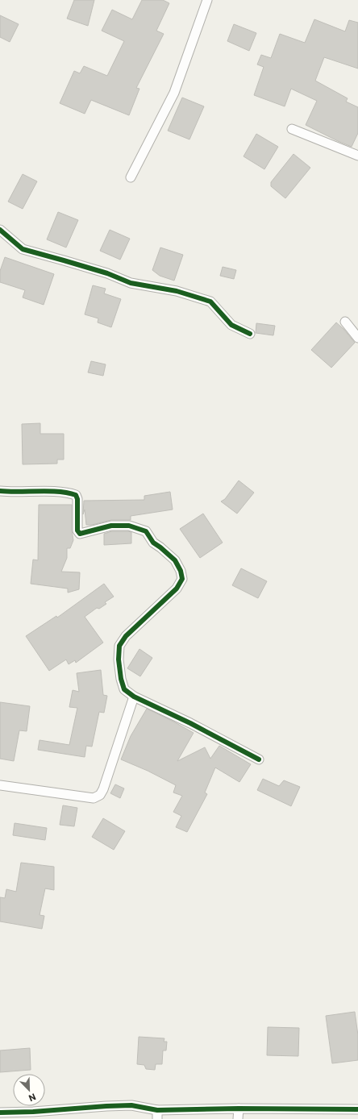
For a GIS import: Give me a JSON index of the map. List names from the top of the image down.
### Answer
{
  "north": "bottom right"
}
